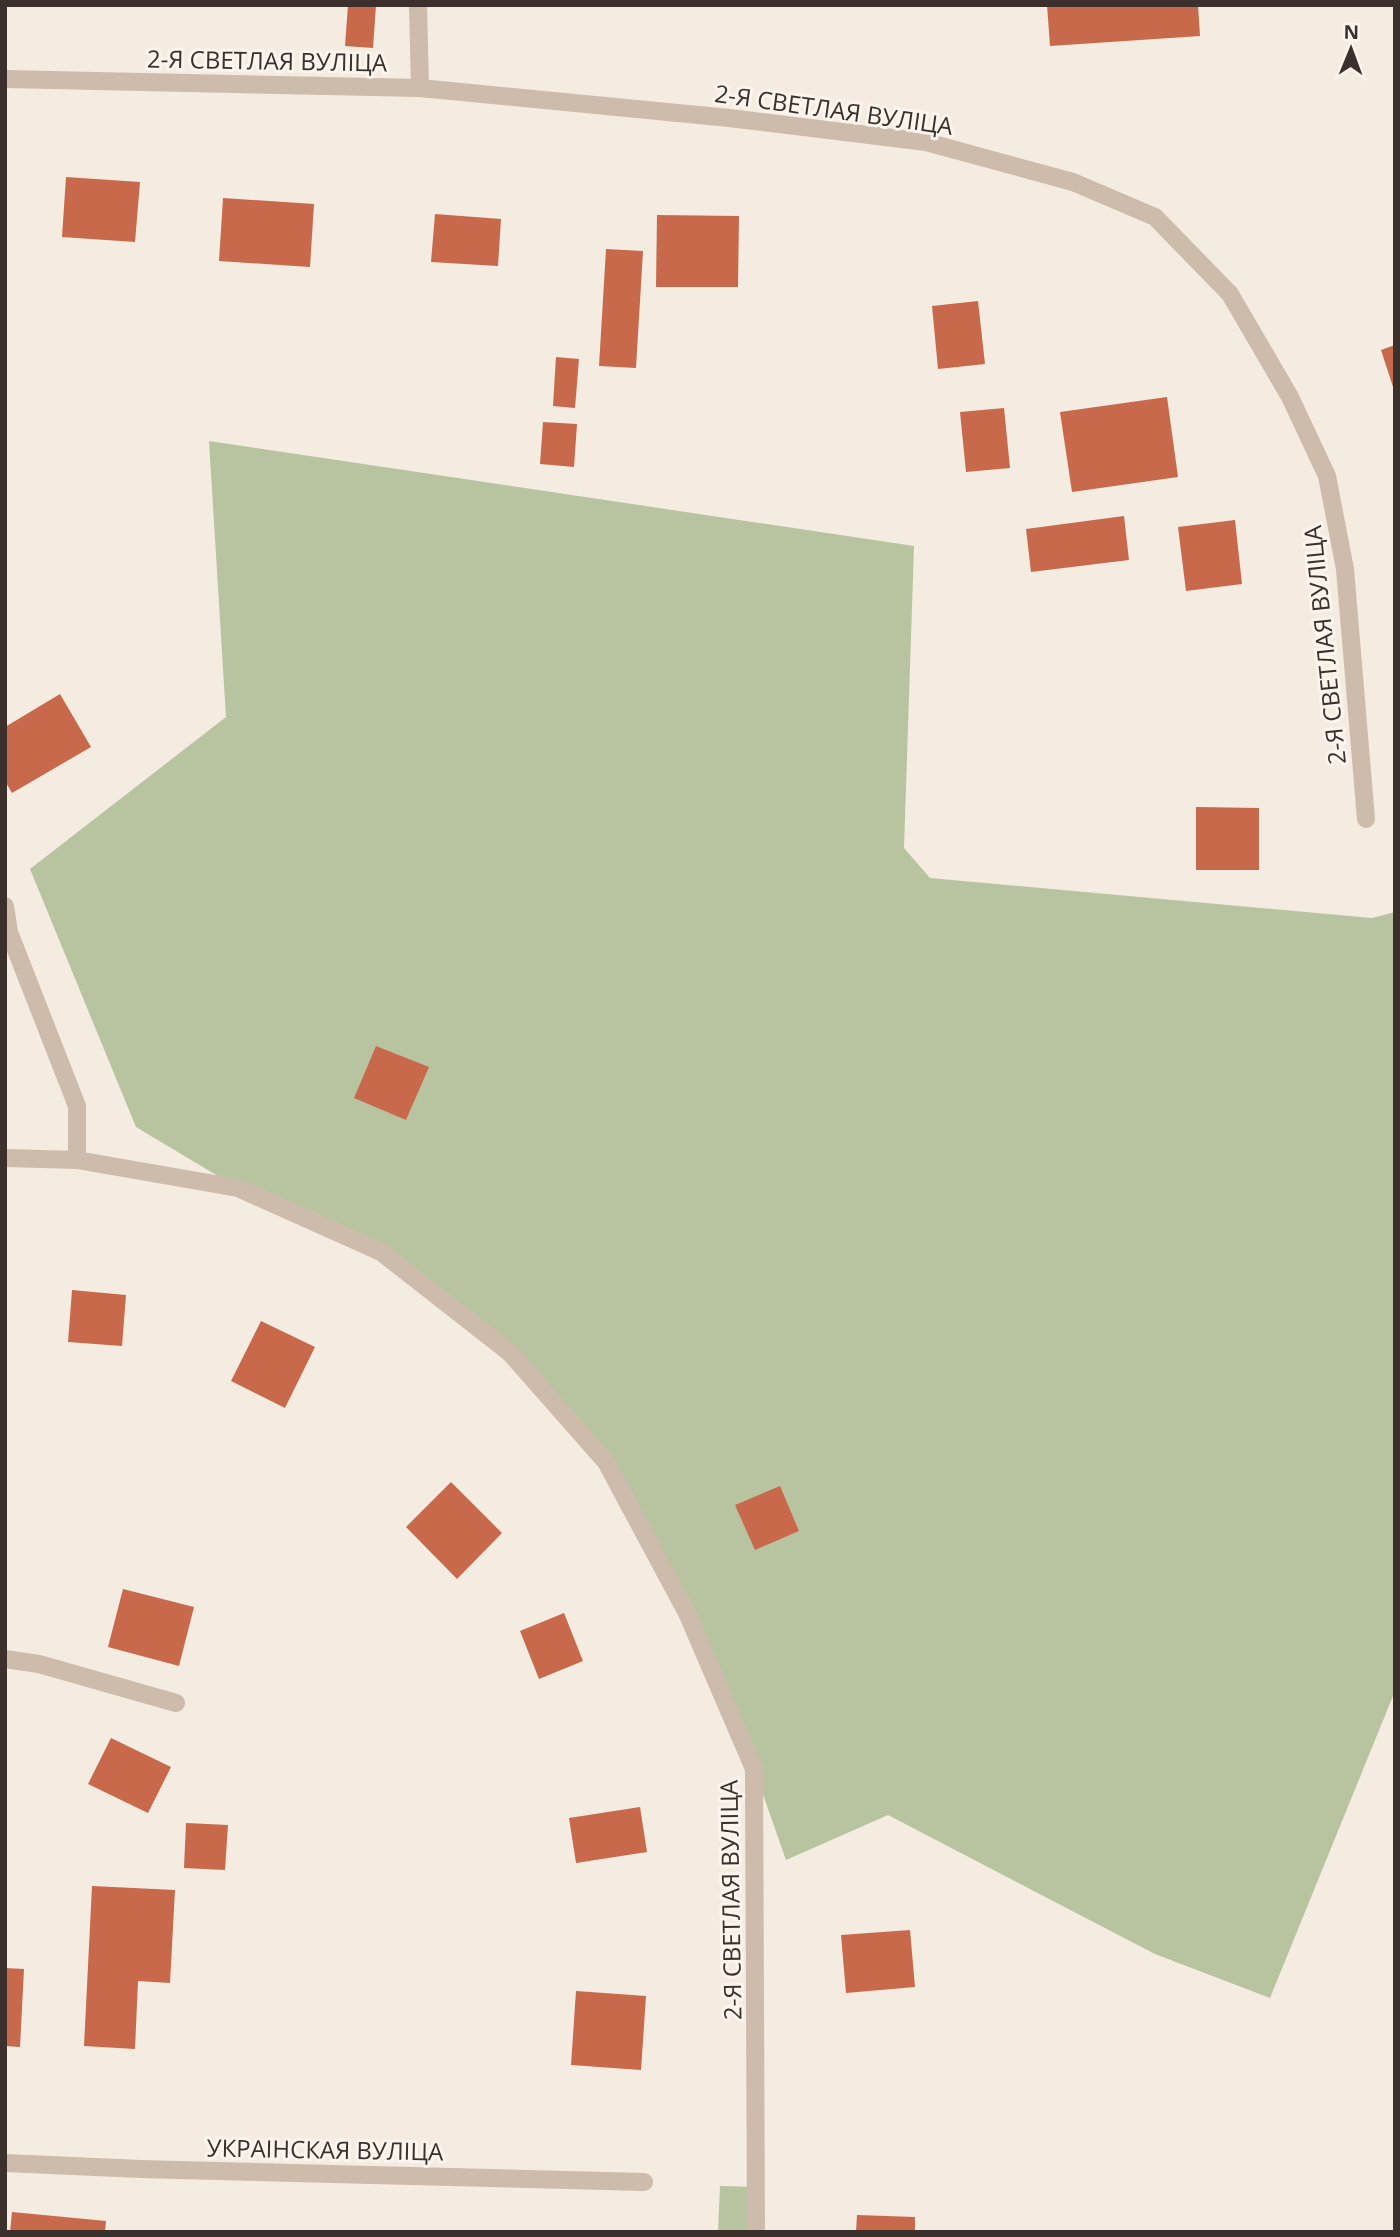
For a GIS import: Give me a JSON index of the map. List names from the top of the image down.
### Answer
{
  "streets": {
    "street": ["2-Я СВЕТЛАЯ ВУЛІЦА", "УКРАІНСКАЯ ВУЛІЦА"]
  },
  "north": "top"
}
